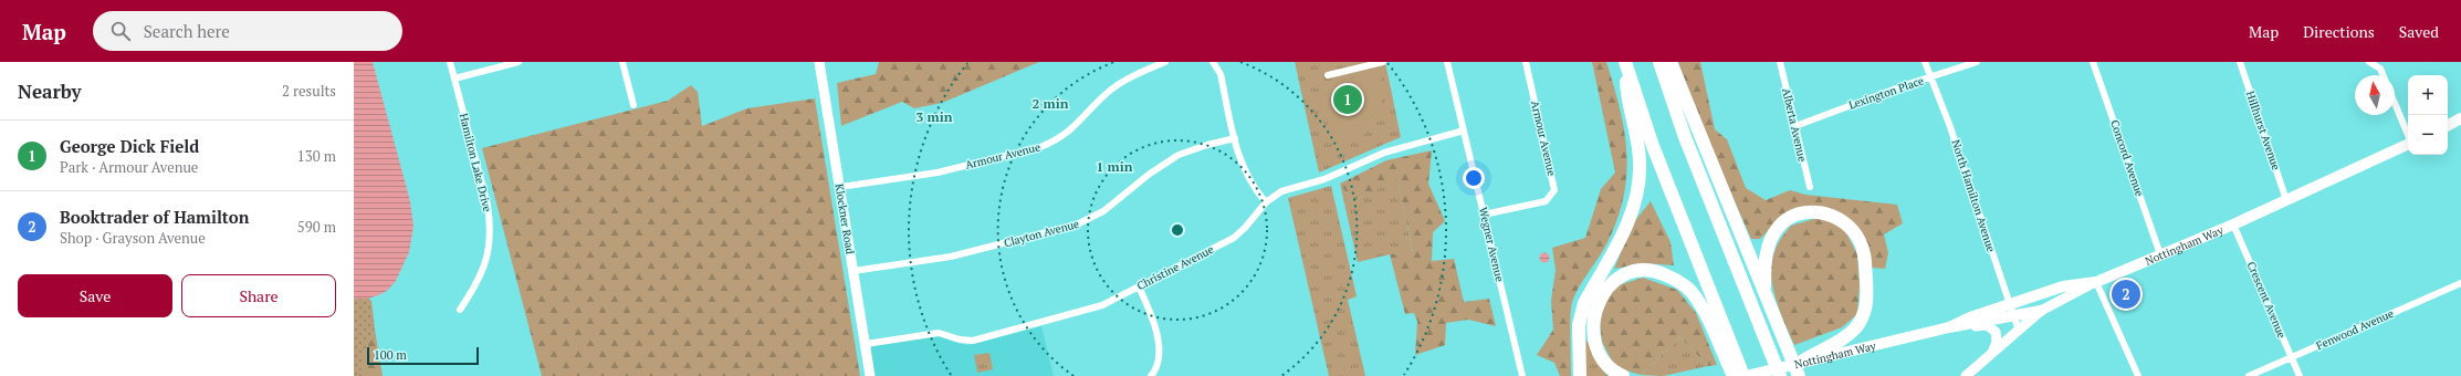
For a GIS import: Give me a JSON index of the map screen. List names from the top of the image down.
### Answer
{
  "streets": {
    "main road": ["Klockner Road", "Nottingham Way"],
    "street": [
      "Lexington Place",
      "Alberta Avenue",
      "Hillhurst Avenue",
      "Armour Avenue",
      "Concord Avenue",
      "Hamilton Lake Drive",
      "North Hamilton Avenue",
      "Clayton Avenue",
      "Wegner Avenue",
      "Christine Avenue",
      "Crescent Avenue",
      "Fenwood Avenue"
    ]
  },
  "crossings": [
    ["Lexington Place", "Alberta Avenue"],
    ["Lexington Place", "North Hamilton Avenue"],
    ["Hillhurst Avenue", "Nottingham Way"],
    ["Armour Avenue", "Klockner Road"],
    ["Armour Avenue", "Wegner Avenue"],
    ["Concord Avenue", "Nottingham Way"],
    ["North Hamilton Avenue", "Nottingham Way"],
    ["Klockner Road", "Clayton Avenue"],
    ["Klockner Road", "Christine Avenue"],
    ["Wegner Avenue", "Christine Avenue"],
    ["Nottingham Way", "Crescent Avenue"],
    ["Crescent Avenue", "Fenwood Avenue"]
  ],
  "scale_bar": "100 m",
  "north": "top",
  "page": {
    "header": "Map",
    "search": "Search here",
    "nav": ["Map", "Directions", "Saved"],
    "heading": ["Nearby", "2 results"],
    "map_buttons": ["+", "−"],
    "pins": ["1", "2"],
    "list": [
      {
        "mark": "1",
        "name": "George Dick Field",
        "note": "Park · Armour Avenue",
        "value": "130 m"
      },
      {
        "mark": "2",
        "name": "Booktrader of Hamilton",
        "note": "Shop · Grayson Avenue",
        "value": "590 m"
      }
    ],
    "buttons": ["Save", "Share"],
    "scale": "100 m"
  },
  "rings": ["2 min", "3 min", "1 min"]
}
